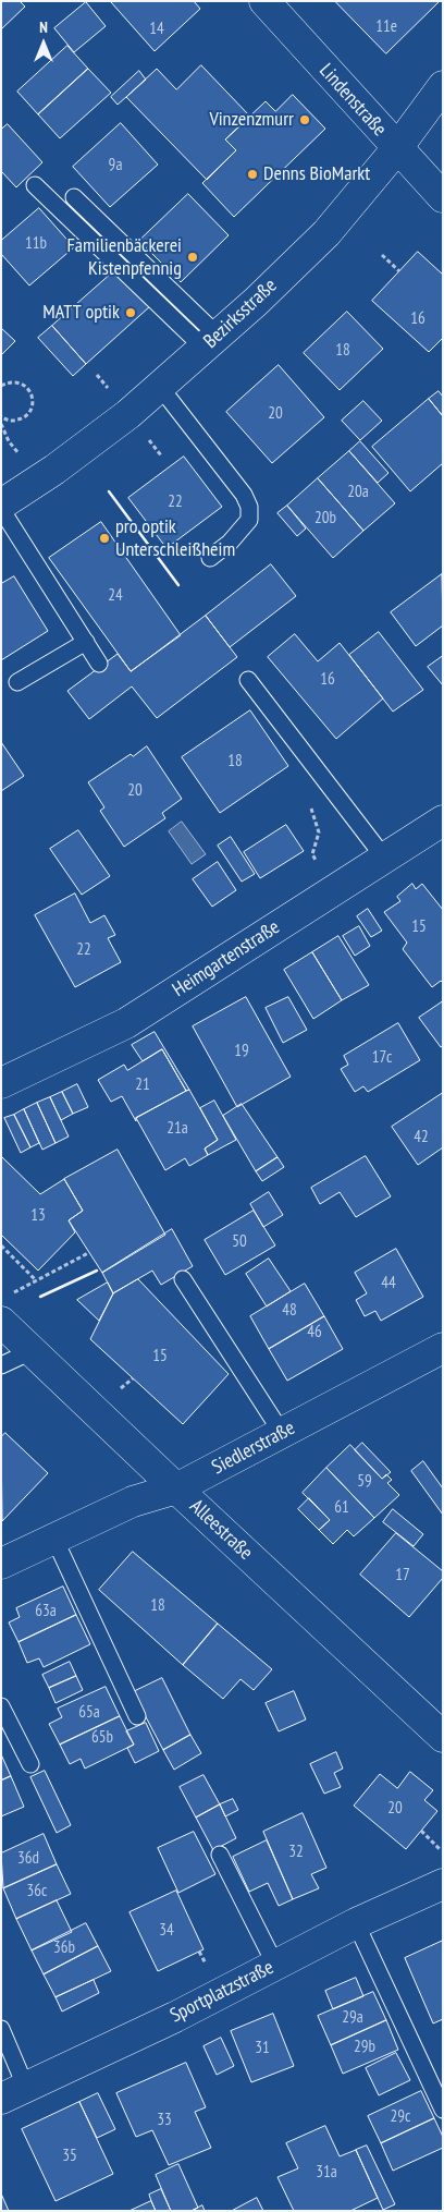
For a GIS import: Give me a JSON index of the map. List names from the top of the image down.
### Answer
{
  "streets": {
    "street": [
      "Lindenstraße",
      "Bezirksstraße",
      "Heimgartenstraße",
      "Siedlerstraße",
      "Alleestraße",
      "Sportplatzstraße"
    ]
  },
  "crossings": [
    ["Lindenstraße", "Bezirksstraße"],
    ["Siedlerstraße", "Alleestraße"]
  ],
  "places": [
    "Vinzenzmurr",
    "Denns BioMarkt",
    "Familienbäckerei Kistenpfennig",
    "MATT optik",
    "pro optik Unterschleißheim"
  ],
  "house_numbers": [
    "11e",
    "14",
    "9a",
    "11b",
    "16",
    "18",
    "20",
    "20a",
    "22",
    "20b",
    "24",
    "16",
    "18",
    "20",
    "15",
    "22",
    "19",
    "17c",
    "21",
    "21a",
    "42",
    "13",
    "50",
    "44",
    "48",
    "46",
    "15",
    "59",
    "61",
    "17",
    "18",
    "63a",
    "65a",
    "65b",
    "20",
    "32",
    "36d",
    "36c",
    "34",
    "36b",
    "29a",
    "29b",
    "31",
    "29c",
    "33",
    "35",
    "31a"
  ],
  "north": "top"
}
